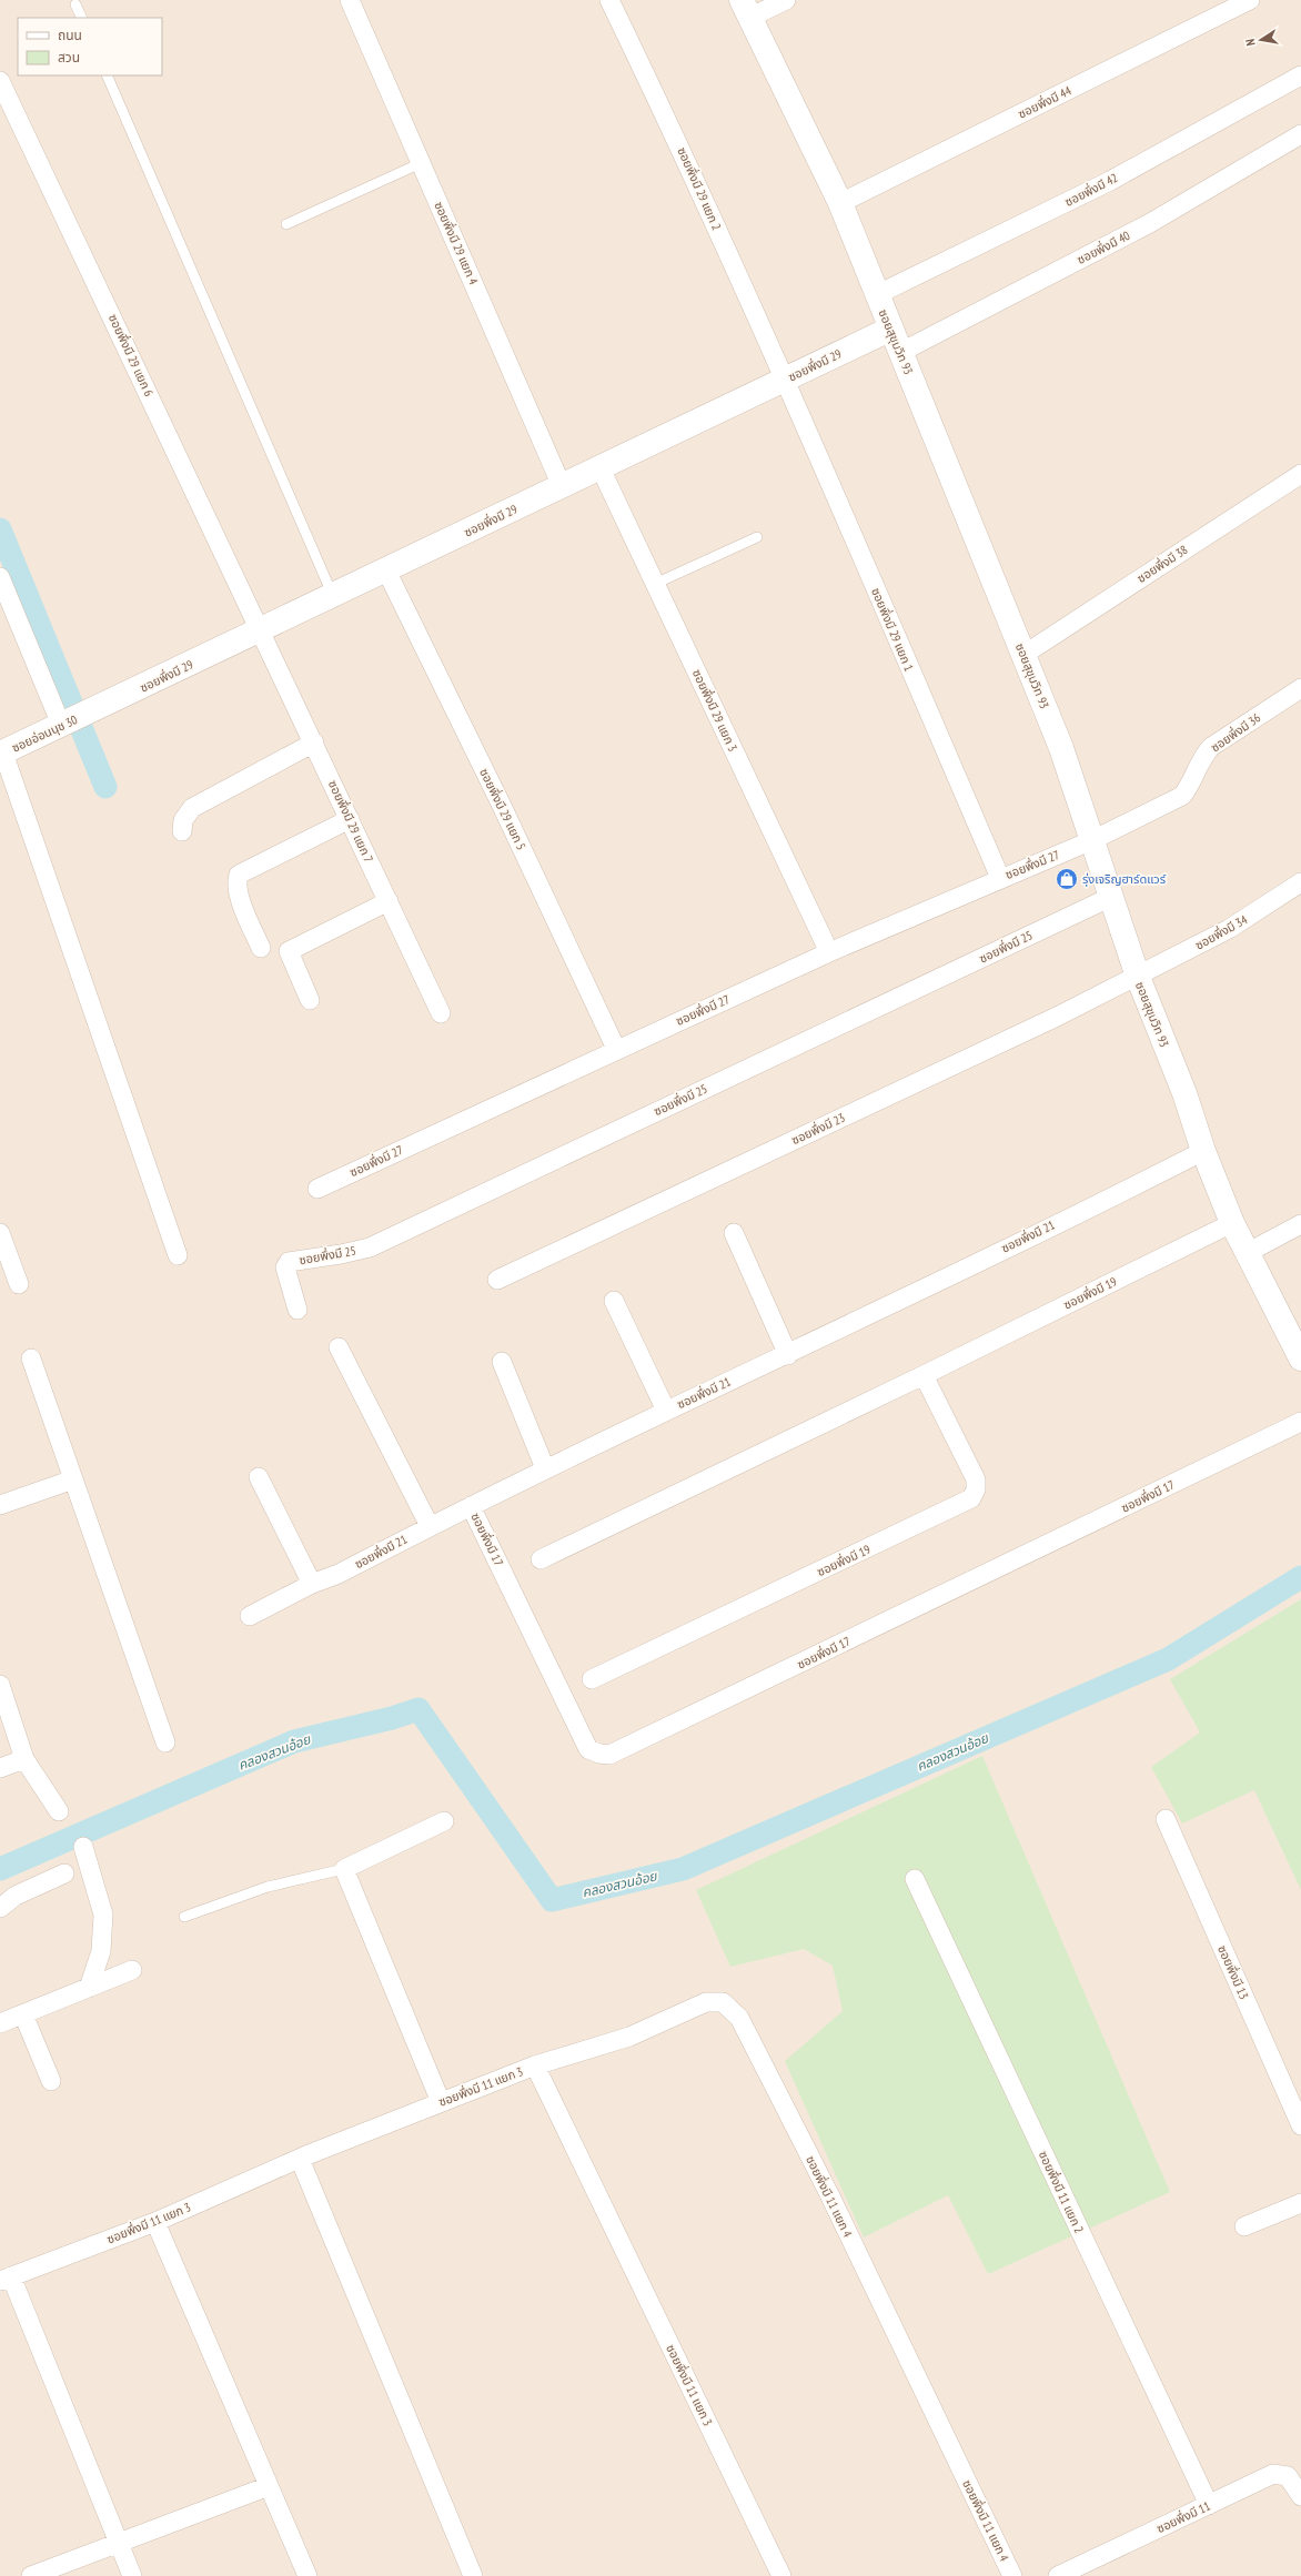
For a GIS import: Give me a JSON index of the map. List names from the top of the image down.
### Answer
{
  "streets": {
    "street": [
      "ซอยพึ่งมี 44",
      "ซอยพึ่งมี 29 แยก 2",
      "ซอยพึ่งมี 42",
      "ซอยพึ่งมี 29 แยก 4",
      "ซอยพึ่งมี 40",
      "ซอยสุขุมวิท 93",
      "ซอยพึ่งมี 29 แยก 6",
      "ซอยพึ่งมี 29",
      "ซอยพึ่งมี 38",
      "ซอยพึ่งมี 29 แยก 1",
      "ซอยพึ่งมี 29 แยก 3",
      "ซอยพึ่งมี 36",
      "ซอยอ่อนนุช 30",
      "ซอยพึ่งมี 29 แยก 5",
      "ซอยพึ่งมี 29 แยก 7",
      "ซอยพึ่งมี 27",
      "ซอยพึ่งมี 34",
      "ซอยพึ่งมี 25",
      "ซอยพึ่งมี 23",
      "ซอยพึ่งมี 21",
      "ซอยพึ่งมี 19",
      "ซอยพึ่งมี 17",
      "ซอยพึ่งมี 13",
      "ซอยพึ่งมี 11 แยก 3",
      "ซอยพึ่งมี 11 แยก 2",
      "ซอยพึ่งมี 11 แยก 4",
      "ซอยพึ่งมี 11"
    ]
  },
  "crossings": [
    ["ซอยพึ่งมี 44", "ซอยสุขุมวิท 93"],
    ["ซอยพึ่งมี 29 แยก 2", "ซอยพึ่งมี 29"],
    ["ซอยพึ่งมี 29 แยก 2", "ซอยพึ่งมี 29 แยก 1"],
    ["ซอยพึ่งมี 42", "ซอยสุขุมวิท 93"],
    ["ซอยพึ่งมี 29 แยก 4", "ซอยพึ่งมี 29"],
    ["ซอยพึ่งมี 40", "ซอยสุขุมวิท 93"],
    ["ซอยสุขุมวิท 93", "ซอยพึ่งมี 29"],
    ["ซอยสุขุมวิท 93", "ซอยพึ่งมี 38"],
    ["ซอยสุขุมวิท 93", "ซอยพึ่งมี 36"],
    ["ซอยสุขุมวิท 93", "ซอยพึ่งมี 27"],
    ["ซอยสุขุมวิท 93", "ซอยพึ่งมี 34"],
    ["ซอยสุขุมวิท 93", "ซอยพึ่งมี 25"],
    ["ซอยสุขุมวิท 93", "ซอยพึ่งมี 23"],
    ["ซอยสุขุมวิท 93", "ซอยพึ่งมี 21"],
    ["ซอยสุขุมวิท 93", "ซอยพึ่งมี 19"],
    ["ซอยพึ่งมี 29 แยก 6", "ซอยพึ่งมี 29"],
    ["ซอยพึ่งมี 29 แยก 6", "ซอยพึ่งมี 29 แยก 7"],
    ["ซอยพึ่งมี 29", "ซอยพึ่งมี 29 แยก 1"],
    ["ซอยพึ่งมี 29", "ซอยพึ่งมี 29 แยก 3"],
    ["ซอยพึ่งมี 29", "ซอยอ่อนนุช 30"],
    ["ซอยพึ่งมี 29", "ซอยพึ่งมี 29 แยก 5"],
    ["ซอยพึ่งมี 29", "ซอยพึ่งมี 29 แยก 7"],
    ["ซอยพึ่งมี 29 แยก 1", "ซอยพึ่งมี 27"],
    ["ซอยพึ่งมี 29 แยก 3", "ซอยพึ่งมี 27"],
    ["ซอยพึ่งมี 36", "ซอยพึ่งมี 27"],
    ["ซอยพึ่งมี 29 แยก 5", "ซอยพึ่งมี 27"],
    ["ซอยพึ่งมี 34", "ซอยพึ่งมี 23"],
    ["ซอยพึ่งมี 21", "ซอยพึ่งมี 17"],
    ["ซอยพึ่งมี 11 แยก 3", "ซอยพึ่งมี 11 แยก 4"],
    ["ซอยพึ่งมี 11 แยก 2", "ซอยพึ่งมี 11"]
  ],
  "water": ["คลองสวนอ้อย"],
  "places": {
    "shop": ["รุ่งเจริญฮาร์ดแวร์"]
  },
  "legend": ["ถนน", "สวน"],
  "north": "left"
}
